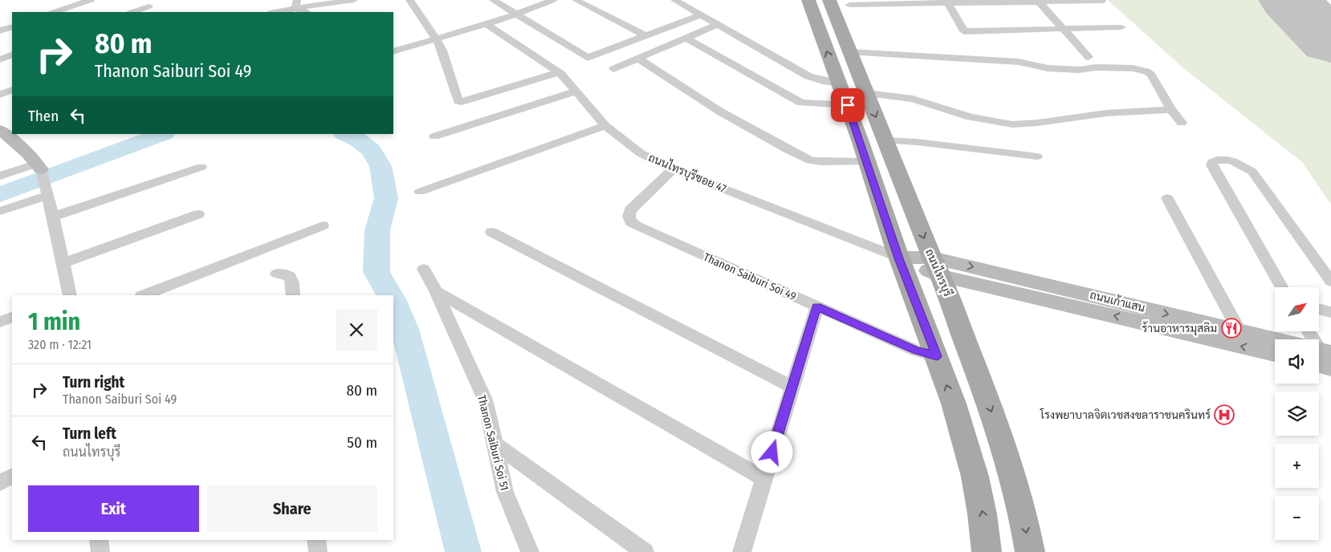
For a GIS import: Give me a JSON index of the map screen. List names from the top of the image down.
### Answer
{
  "streets": {
    "main road": ["ถนนไทรบุรี", "ถนนเก้าแสน"],
    "street": ["ถนนไทรบุรีซอย 47", "Thanon Saiburi Soi 49", "Thanon Saiburi Soi 51"]
  },
  "crossings": [
    ["ถนนไทรบุรีซอย 47", "Thanon Saiburi Soi 49"],
    ["ถนนไทรบุรีซอย 47", "ถนนเก้าแสน"],
    ["ถนนไทรบุรี", "ถนนเก้าแสน"]
  ],
  "places": {
    "restaurant": ["ร้านอาหารมุสลิม"],
    "hospital": ["โรงพยาบาลจิตเวชสงขลาราชนครินทร์"]
  },
  "north": "top right",
  "page": {
    "turn": ["80 m", "Thanon Saiburi Soi 49"],
    "then": "Then",
    "map_buttons": ["+", "−"],
    "heading": ["1 min", "320 m · 12:21"],
    "list": [
      {
        "name": "Turn right",
        "note": "Thanon Saiburi Soi 49",
        "value": "80 m"
      },
      {
        "name": "Turn left",
        "note": "ถนนไทรบุรี",
        "value": "50 m"
      }
    ],
    "buttons": ["Exit", "Share"]
  }
}
